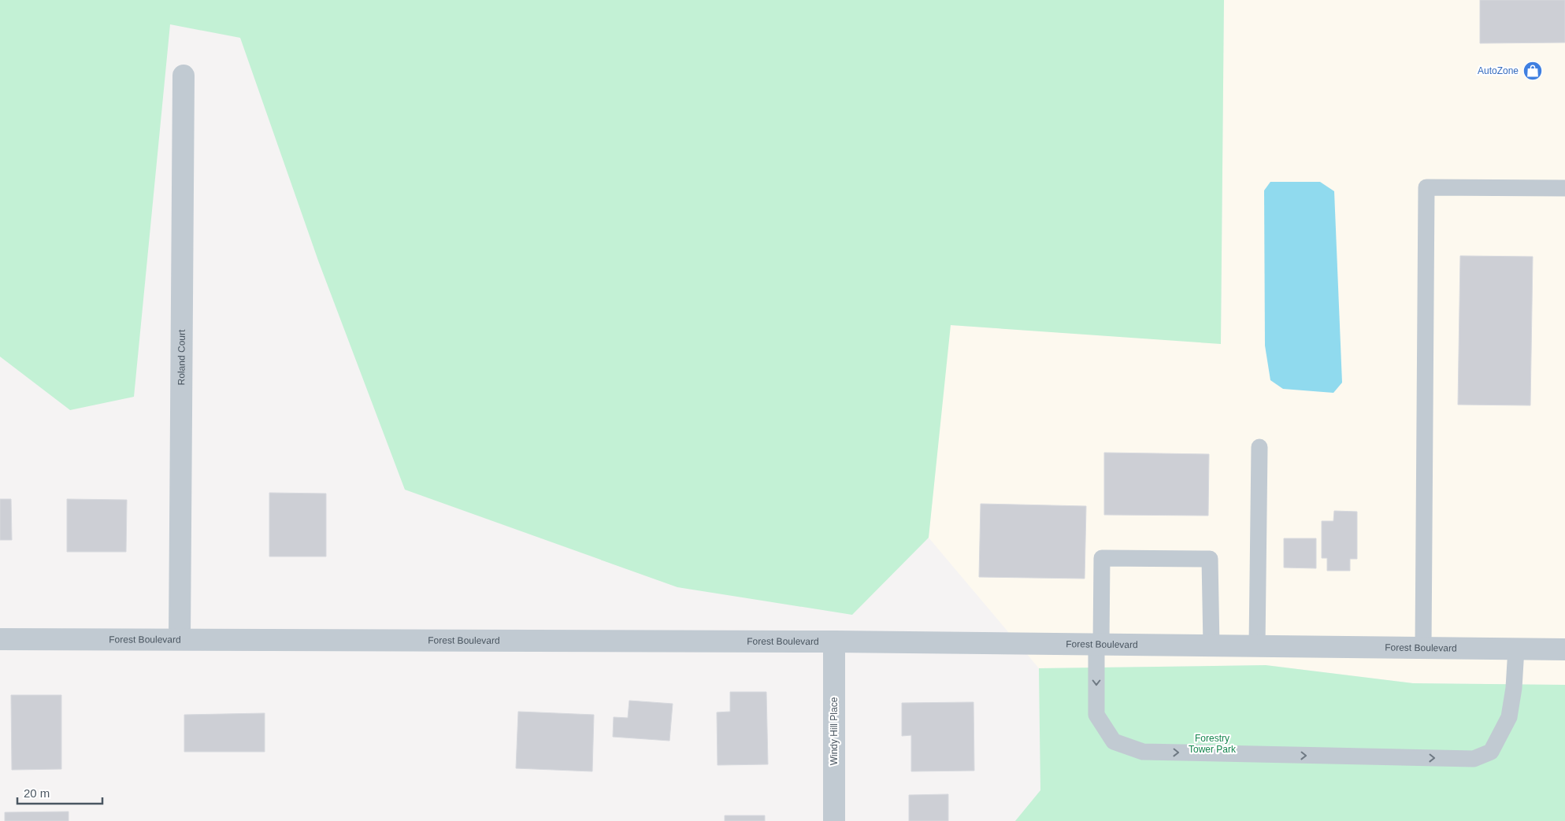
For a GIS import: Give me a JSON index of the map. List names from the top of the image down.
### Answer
{
  "streets": {
    "street": ["Roland Court", "Forest Boulevard", "Windy Hill Place"]
  },
  "crossings": [
    ["Roland Court", "Forest Boulevard"],
    ["Forest Boulevard", "Windy Hill Place"]
  ],
  "parks": ["Forestry Tower Park"],
  "places": {
    "shop": ["AutoZone"]
  },
  "scale_bar": "20 m"
}
